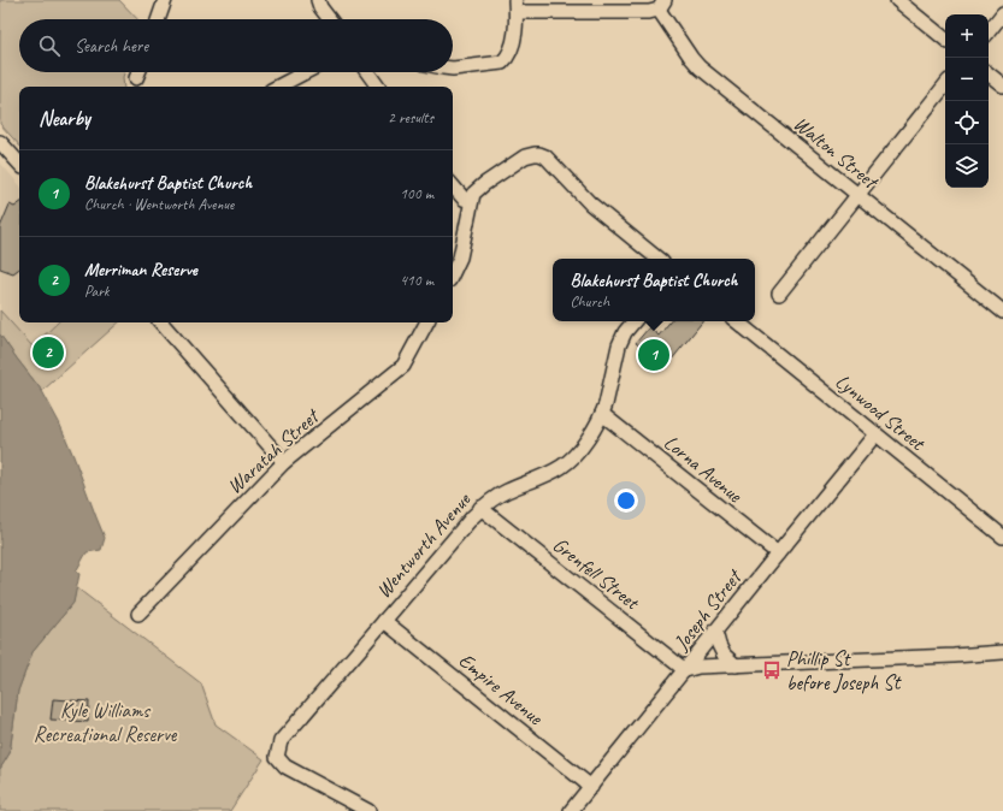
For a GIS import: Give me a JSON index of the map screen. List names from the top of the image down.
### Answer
{
  "streets": {
    "street": [
      "Walton Street",
      "Lynwood Street",
      "Waratah Street",
      "Lorna Avenue",
      "Wentworth Avenue",
      "Grenfell Street",
      "Joseph Street",
      "Empire Avenue"
    ]
  },
  "crossings": [
    ["Lynwood Street", "Joseph Street"],
    ["Lorna Avenue", "Wentworth Avenue"],
    ["Lorna Avenue", "Joseph Street"],
    ["Wentworth Avenue", "Grenfell Street"],
    ["Wentworth Avenue", "Empire Avenue"],
    ["Grenfell Street", "Joseph Street"],
    ["Joseph Street", "Empire Avenue"]
  ],
  "parks": ["Kyle Williams Recreational Reserve"],
  "places": {
    "bus stop": ["Phillip St before Joseph St"]
  },
  "page": {
    "map_buttons": ["+", "−"],
    "search": "Search here",
    "heading": ["Nearby", "2 results"],
    "list": [
      {
        "mark": "1",
        "name": "Blakehurst Baptist Church",
        "note": "Church · Wentworth Avenue",
        "value": "100 m"
      },
      {
        "mark": "2",
        "name": "Merriman Reserve",
        "note": "Park",
        "value": "410 m"
      }
    ],
    "popup": ["Blakehurst Baptist Church", "Church"],
    "pins": ["2", "1"]
  }
}
